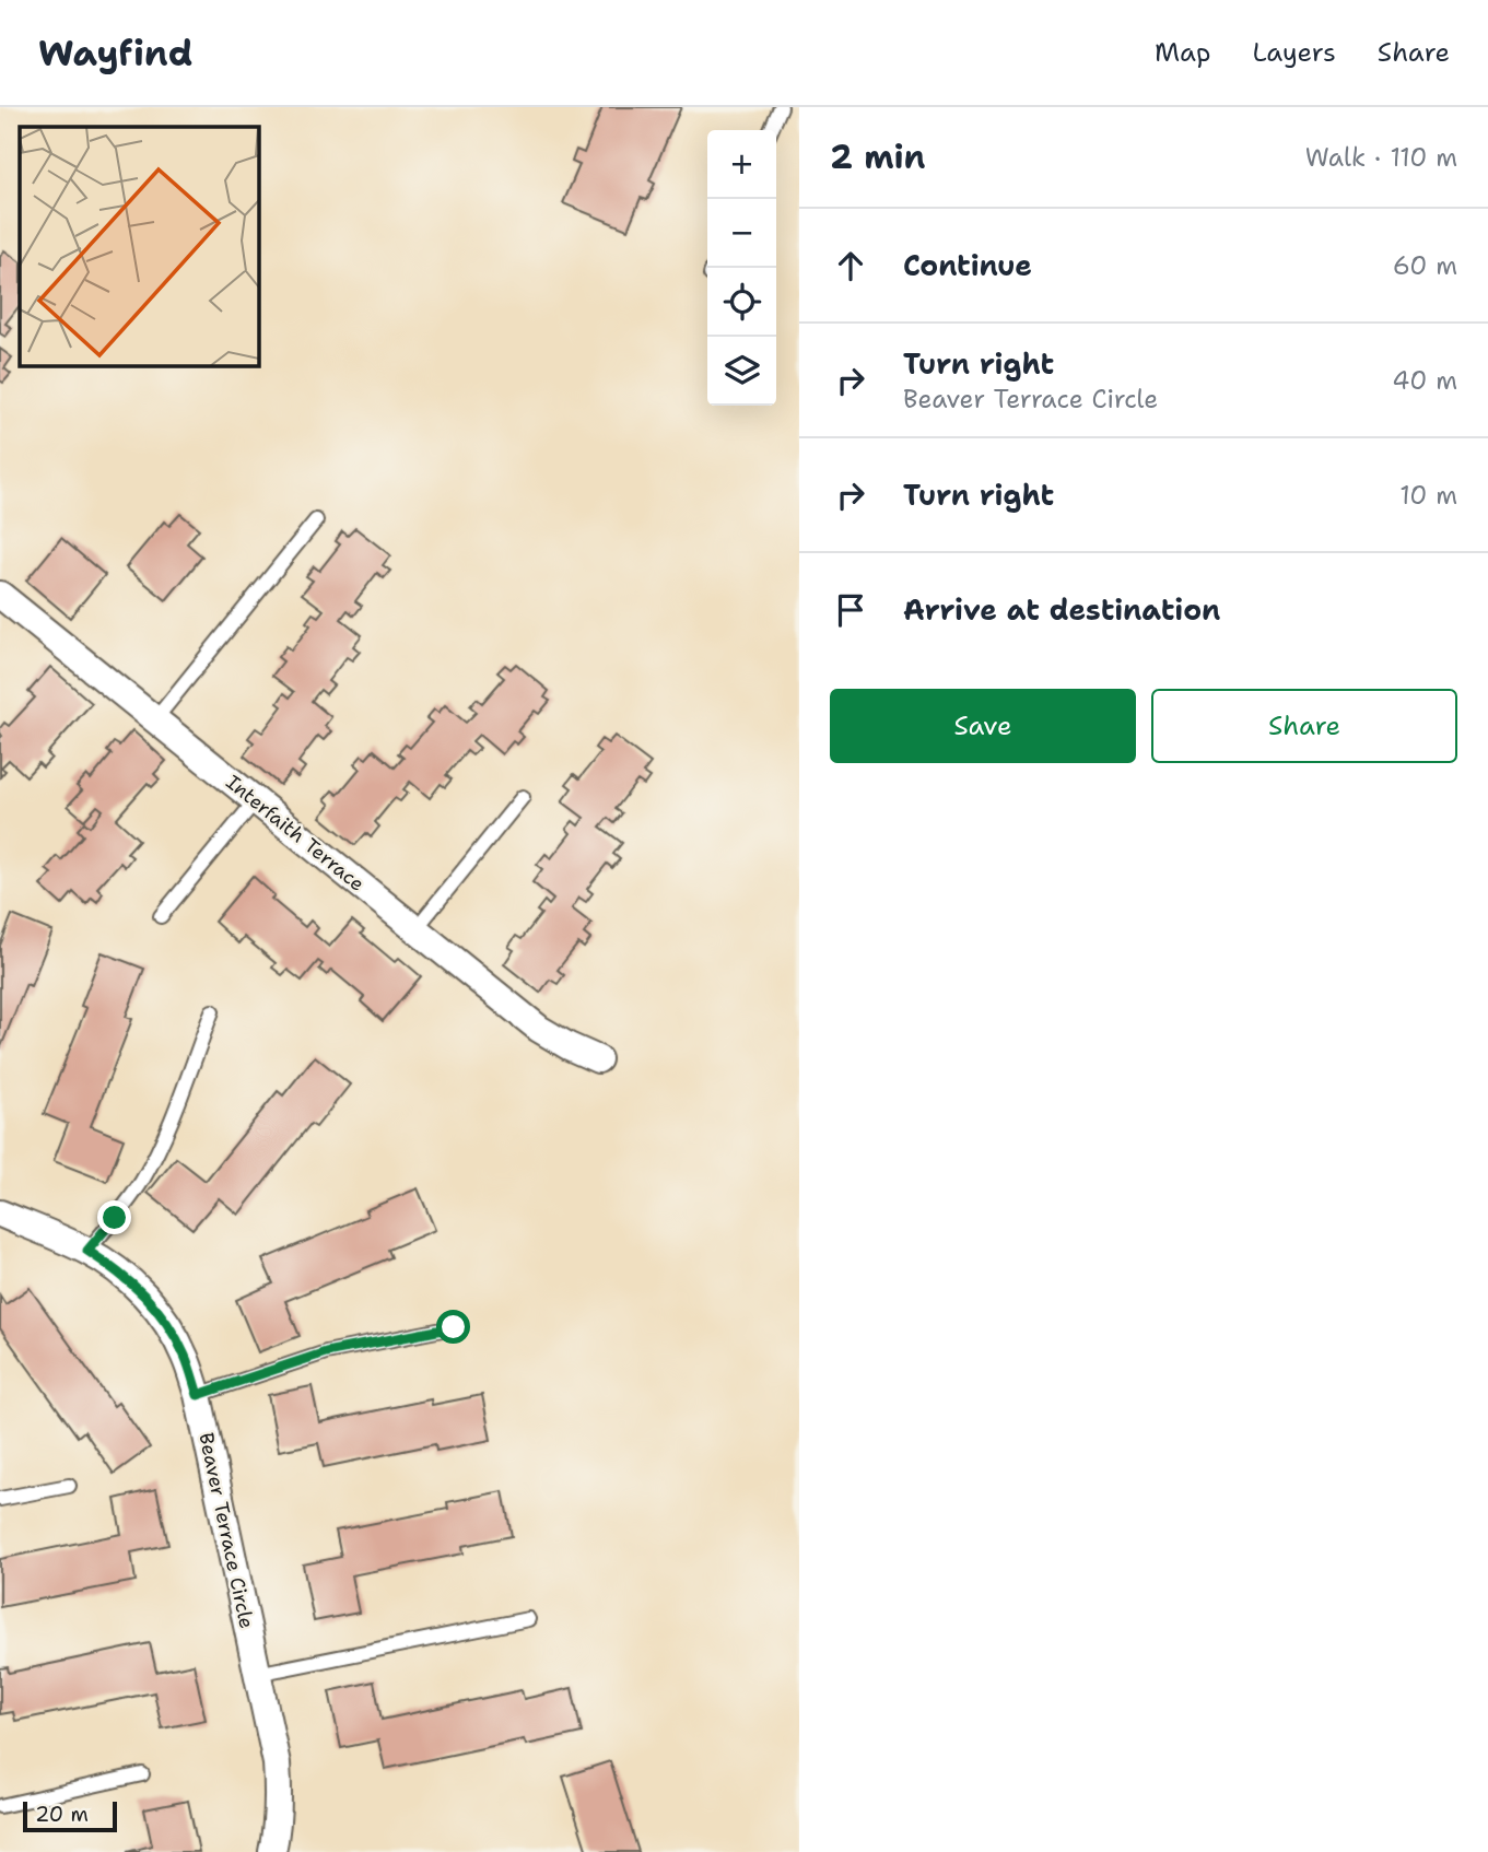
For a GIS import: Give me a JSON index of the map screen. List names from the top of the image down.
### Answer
{
  "streets": {
    "street": ["Interfaith Terrace", "Beaver Terrace Circle"]
  },
  "scale_bar": "20 m",
  "page": {
    "header": "Wayfind",
    "nav": ["Map", "Layers", "Share"],
    "heading": ["2 min", "Walk · 110 m"],
    "map_buttons": ["+", "−"],
    "list": [
      ["Continue", "60 m"],
      ["Turn right", "Beaver Terrace Circle", "40 m"],
      ["Turn right", "10 m"],
      "Arrive at destination"
    ],
    "buttons": ["Save", "Share"],
    "scale": "20 m"
  }
}
